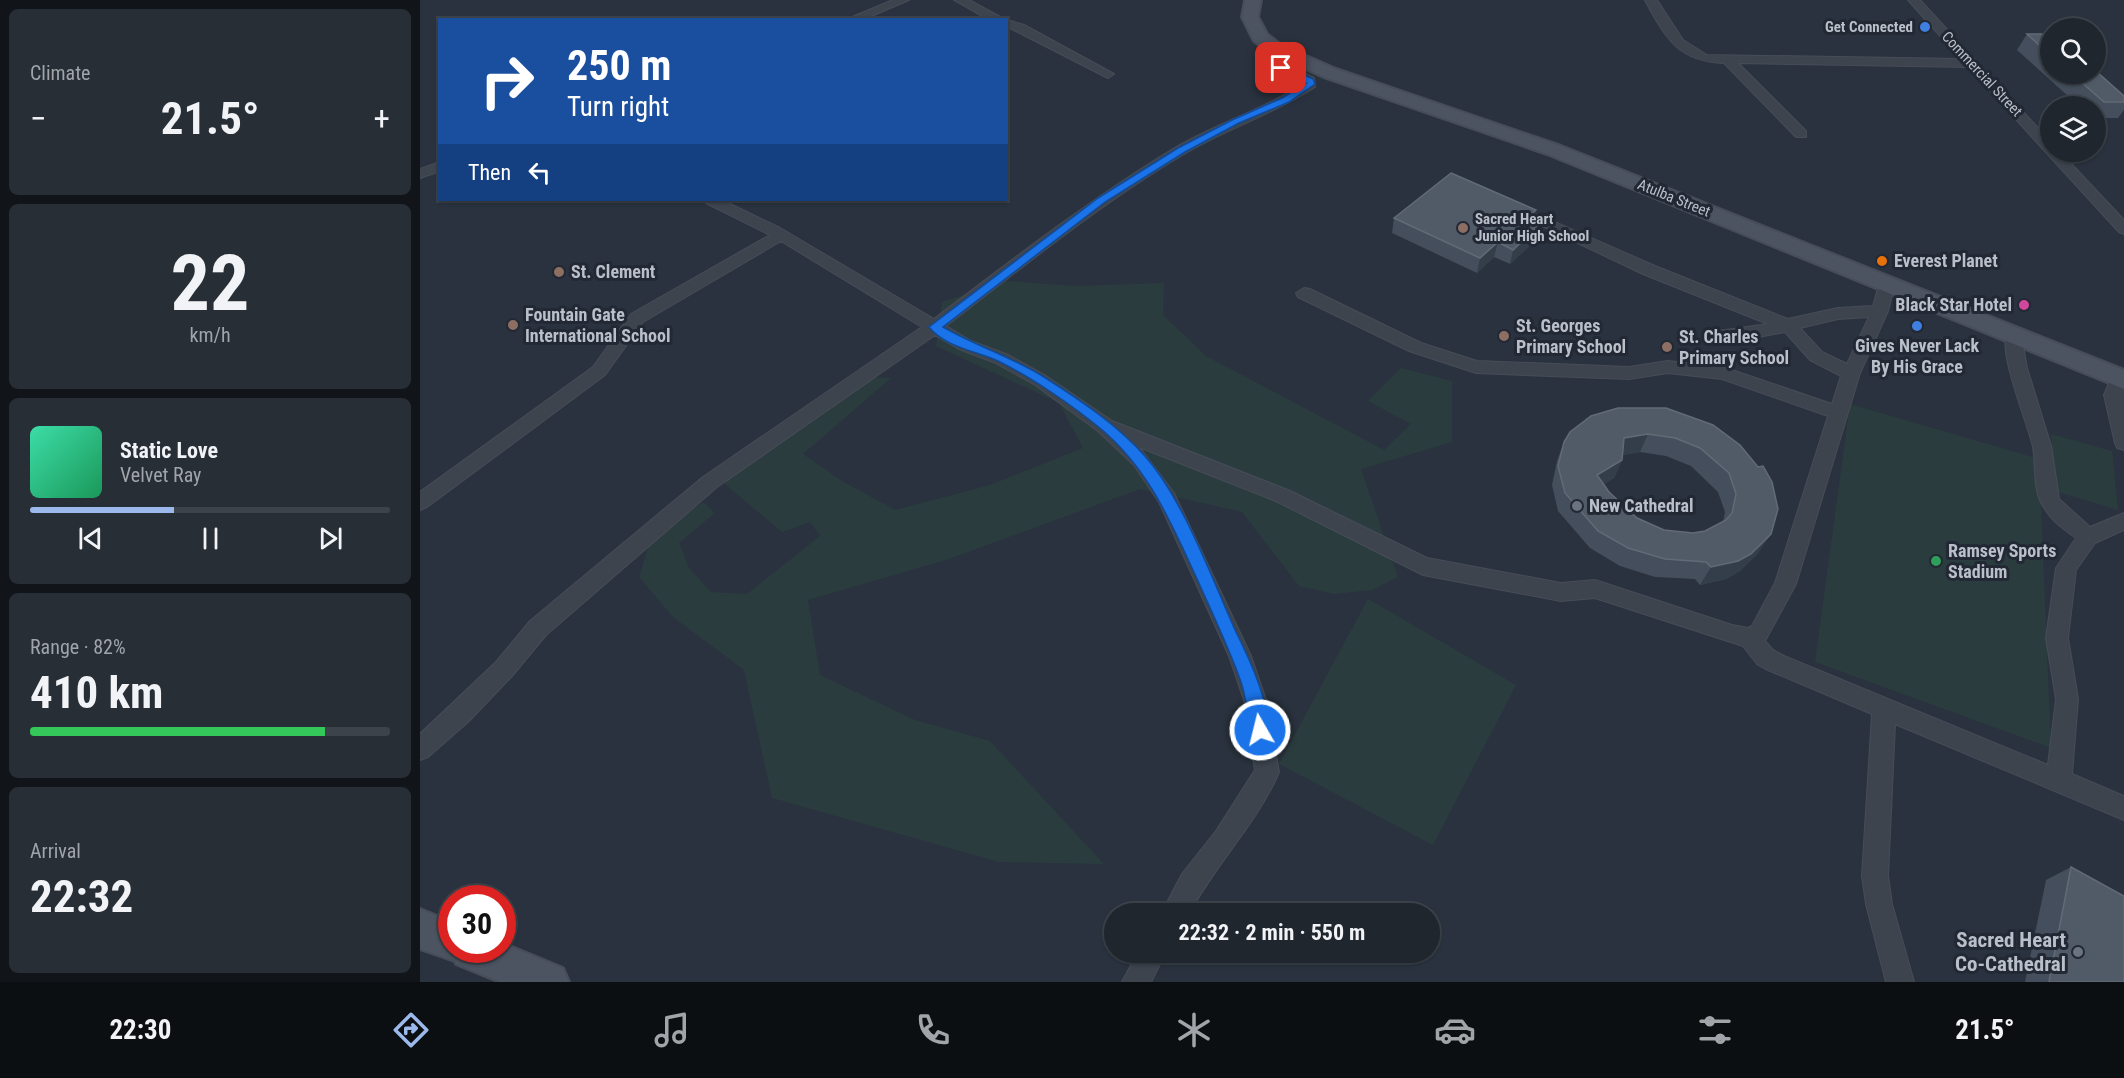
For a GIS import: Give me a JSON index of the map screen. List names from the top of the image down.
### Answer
{
  "streets": {
    "street": ["Commercial Street", "Atulba Street"]
  },
  "places": [
    "Get Connected",
    "Sacred Heart Junior High School",
    "Everest Planet",
    "St. Clement",
    "Black Star Hotel",
    "Fountain Gate International School",
    "Gives Never Lack By His Grace",
    "St. Georges Primary School",
    "St. Charles Primary School",
    "New Cathedral",
    "Ramsey Sports Stadium",
    "Sacred Heart Co-Cathedral"
  ],
  "page": {
    "tile": [
      "Climate",
      ["22", "km/h"],
      ["Range · 82%", "410 km"],
      ["Arrival", "22:32"]
    ],
    "turn": ["250 m", "Turn right"],
    "heat": ["−", "21.5°", "+"],
    "then": "Then",
    "song": ["Static Love", "Velvet Ray"],
    "limit": "30",
    "trip": "22:32 · 2 min · 550 m",
    "tabs": ["22:30", "21.5°"]
  }
}
